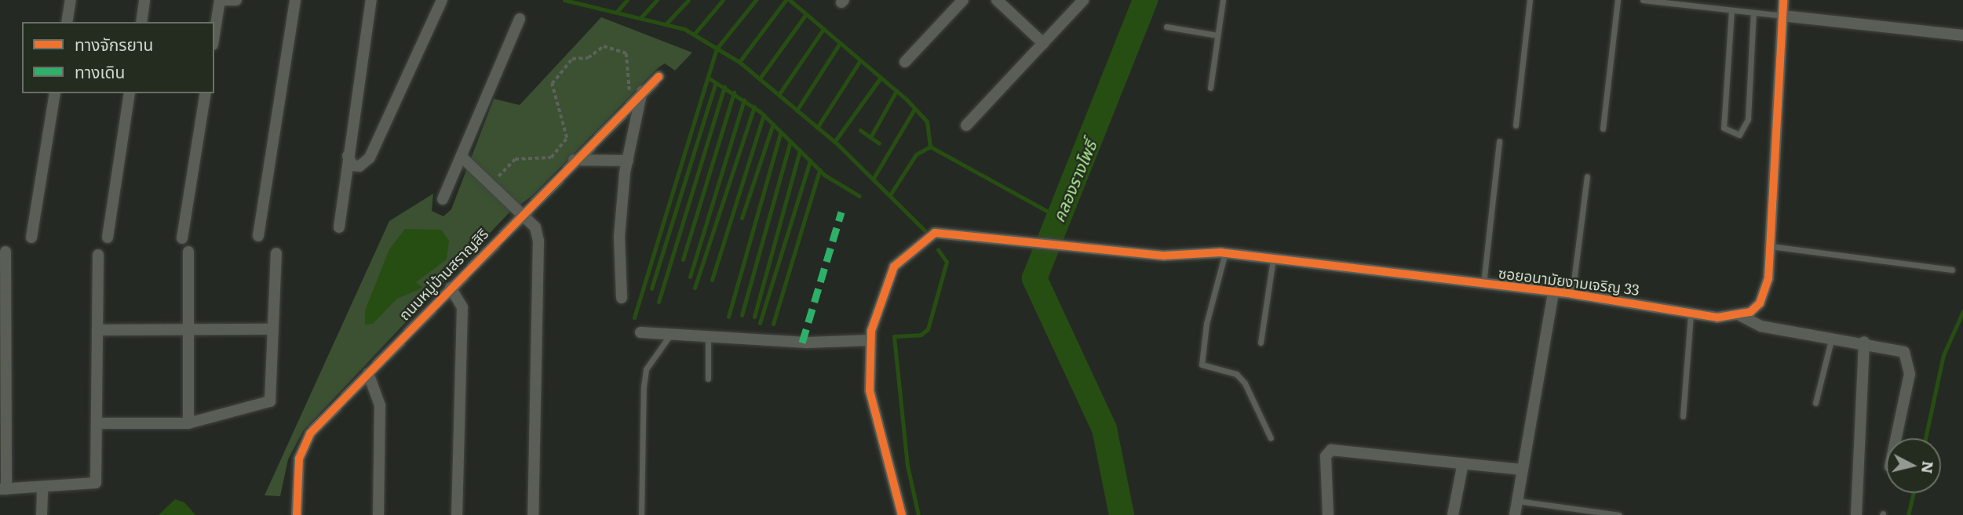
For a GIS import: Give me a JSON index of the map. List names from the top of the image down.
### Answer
{
  "streets": {
    "street": ["ถนนหมู่บ้านสราญสิริ", "ซอยอนามัยงามเจริญ 33"]
  },
  "water": ["คลองรางโพธิ์"],
  "legend": ["ทางจักรยาน", "ทางเดิน"],
  "north": "right"
}
